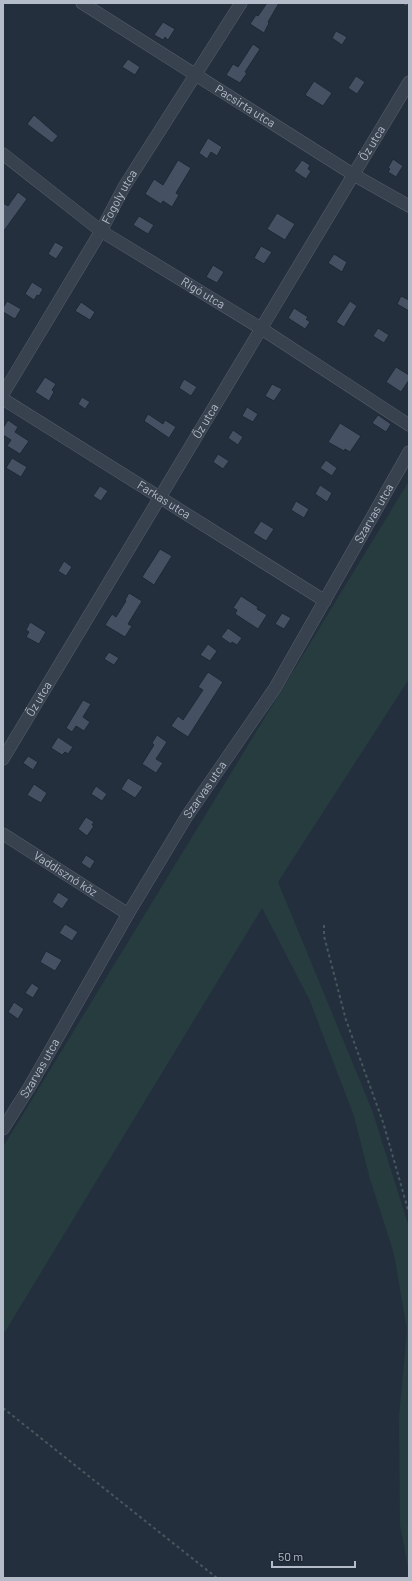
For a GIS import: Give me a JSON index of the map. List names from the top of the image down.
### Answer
{
  "streets": {
    "street": [
      "Pacsirta utca",
      "Őz utca",
      "Fogoly utca",
      "Rigó utca",
      "Farkas utca",
      "Szarvas utca",
      "Vaddisznó köz"
    ]
  },
  "crossings": [
    ["Pacsirta utca", "Őz utca"],
    ["Pacsirta utca", "Fogoly utca"],
    ["Őz utca", "Rigó utca"],
    ["Őz utca", "Farkas utca"],
    ["Fogoly utca", "Rigó utca"],
    ["Farkas utca", "Szarvas utca"],
    ["Szarvas utca", "Vaddisznó köz"]
  ],
  "scale_bar": "50 m"
}
